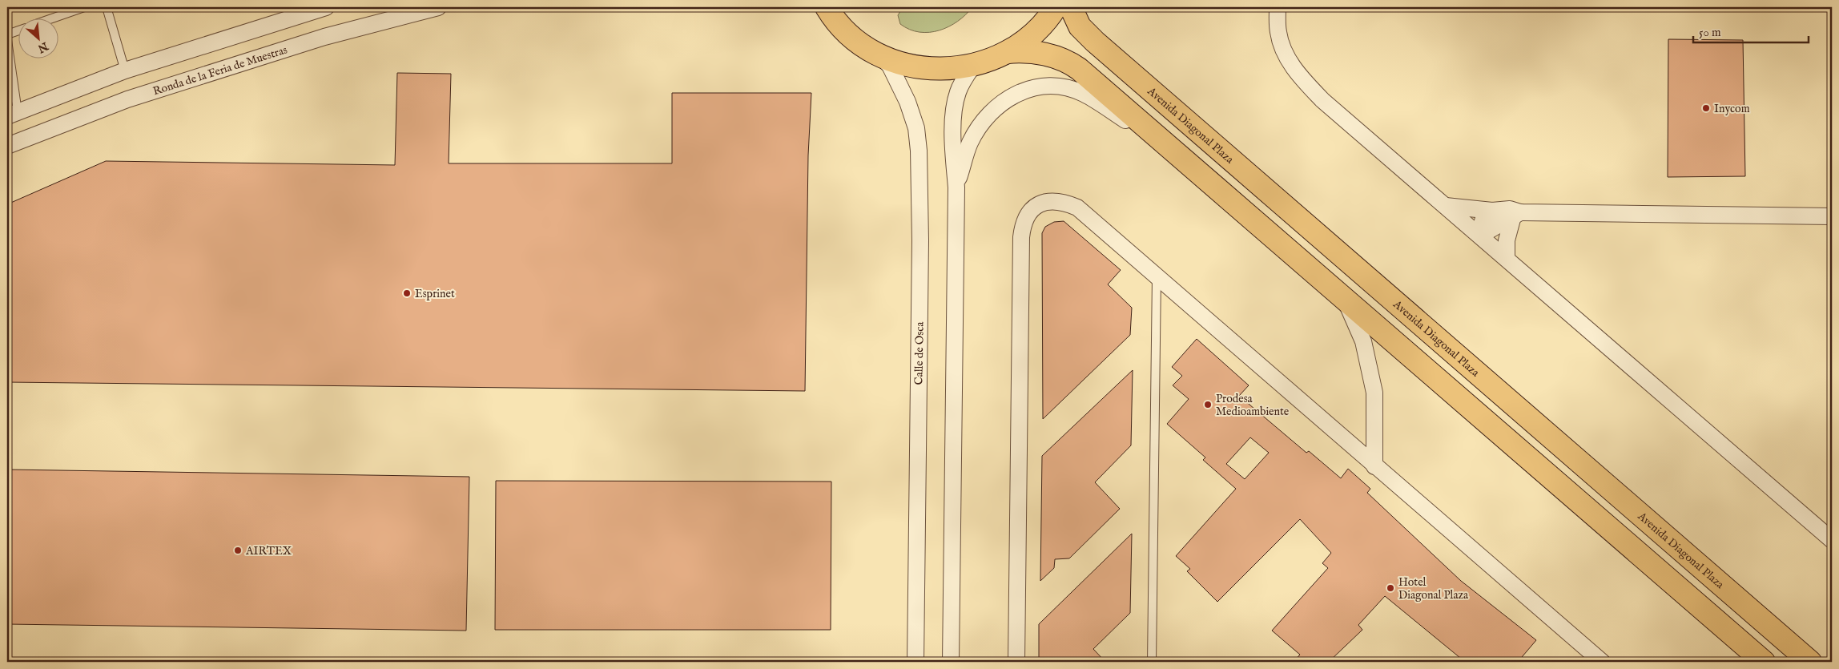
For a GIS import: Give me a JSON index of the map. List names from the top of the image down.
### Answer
{
  "streets": {
    "main road": ["Avenida Diagonal Plaza"],
    "street": ["Ronda de la Feria de Muestras", "Calle de Osca"]
  },
  "places": [
    "Inycom",
    "Esprinet",
    "Prodesa Medioambiente",
    "AIRTEX",
    "Hotel Diagonal Plaza"
  ],
  "scale_bar": "50 m",
  "north": "bottom right"
}
